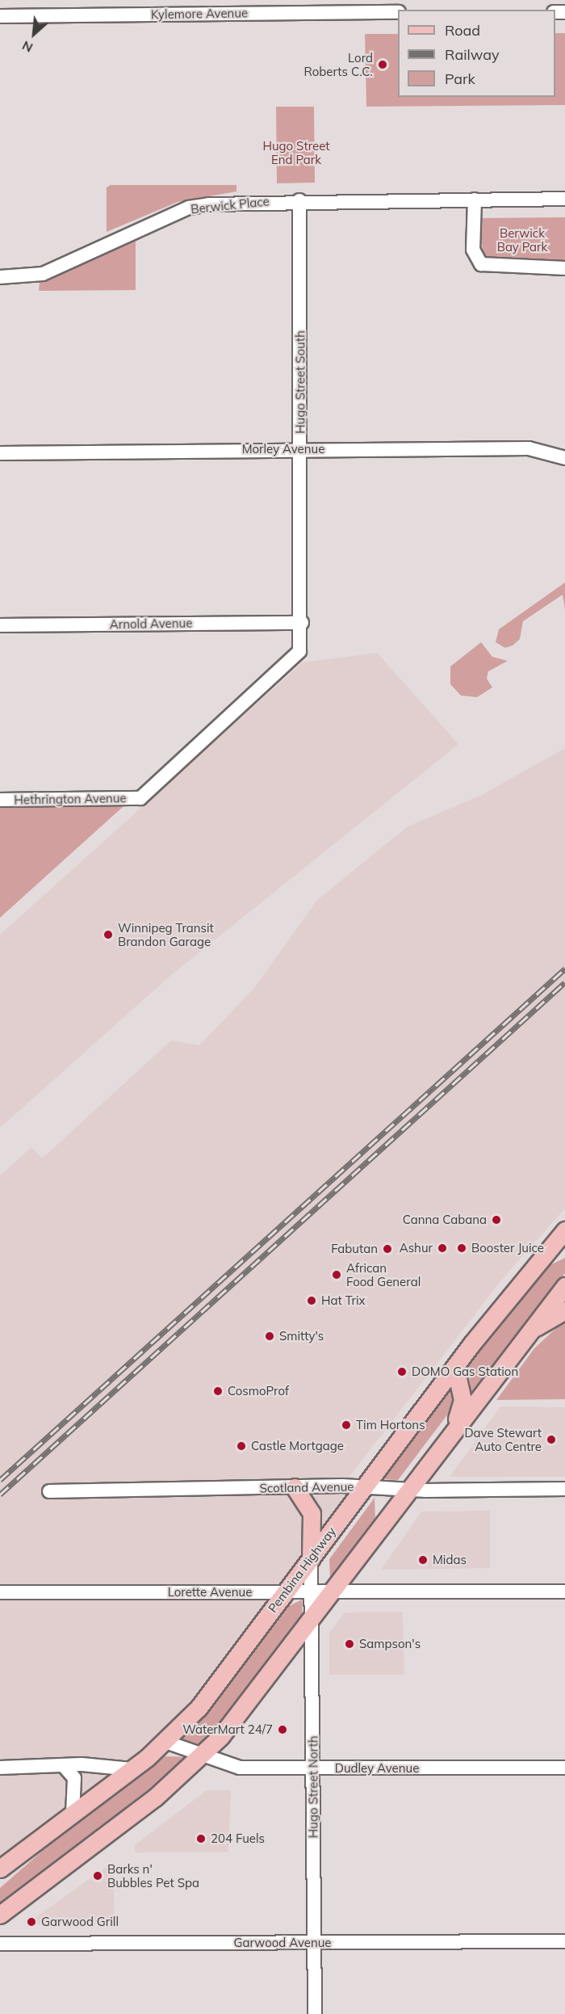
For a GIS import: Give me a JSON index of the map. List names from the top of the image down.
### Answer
{
  "streets": {
    "main road": ["Pembina Highway"],
    "street": [
      "Kylemore Avenue",
      "Berwick Place",
      "Hugo Street South",
      "Morley Avenue",
      "Arnold Avenue",
      "Hethrington Avenue",
      "Scotland Avenue",
      "Lorette Avenue",
      "Dudley Avenue",
      "Hugo Street North",
      "Garwood Avenue"
    ]
  },
  "crossings": [
    ["Berwick Place", "Hugo Street South"],
    ["Hugo Street South", "Morley Avenue"],
    ["Hugo Street South", "Arnold Avenue"],
    ["Hugo Street South", "Hethrington Avenue"],
    ["Scotland Avenue", "Pembina Highway"],
    ["Pembina Highway", "Lorette Avenue"],
    ["Pembina Highway", "Dudley Avenue"],
    ["Pembina Highway", "Hugo Street North"],
    ["Lorette Avenue", "Hugo Street North"],
    ["Dudley Avenue", "Hugo Street North"],
    ["Hugo Street North", "Garwood Avenue"]
  ],
  "parks": ["Hugo Street End Park", "Berwick Bay Park"],
  "places": [
    "Lord Roberts C.C.",
    "Winnipeg Transit Brandon Garage",
    "Canna Cabana",
    "Ashur",
    "Booster Juice",
    "Fabutan",
    "African Food General",
    "Hat Trix",
    "Smitty's",
    "DOMO Gas Station",
    "CosmoProf",
    "Tim Hortons",
    "Dave Stewart Auto Centre",
    "Castle Mortgage",
    "Midas",
    "Sampson's",
    "WaterMart 24/7",
    "204 Fuels",
    "Barks n' Bubbles Pet Spa",
    "Garwood Grill"
  ],
  "legend": ["Road", "Railway", "Park"],
  "north": "bottom left"
}
